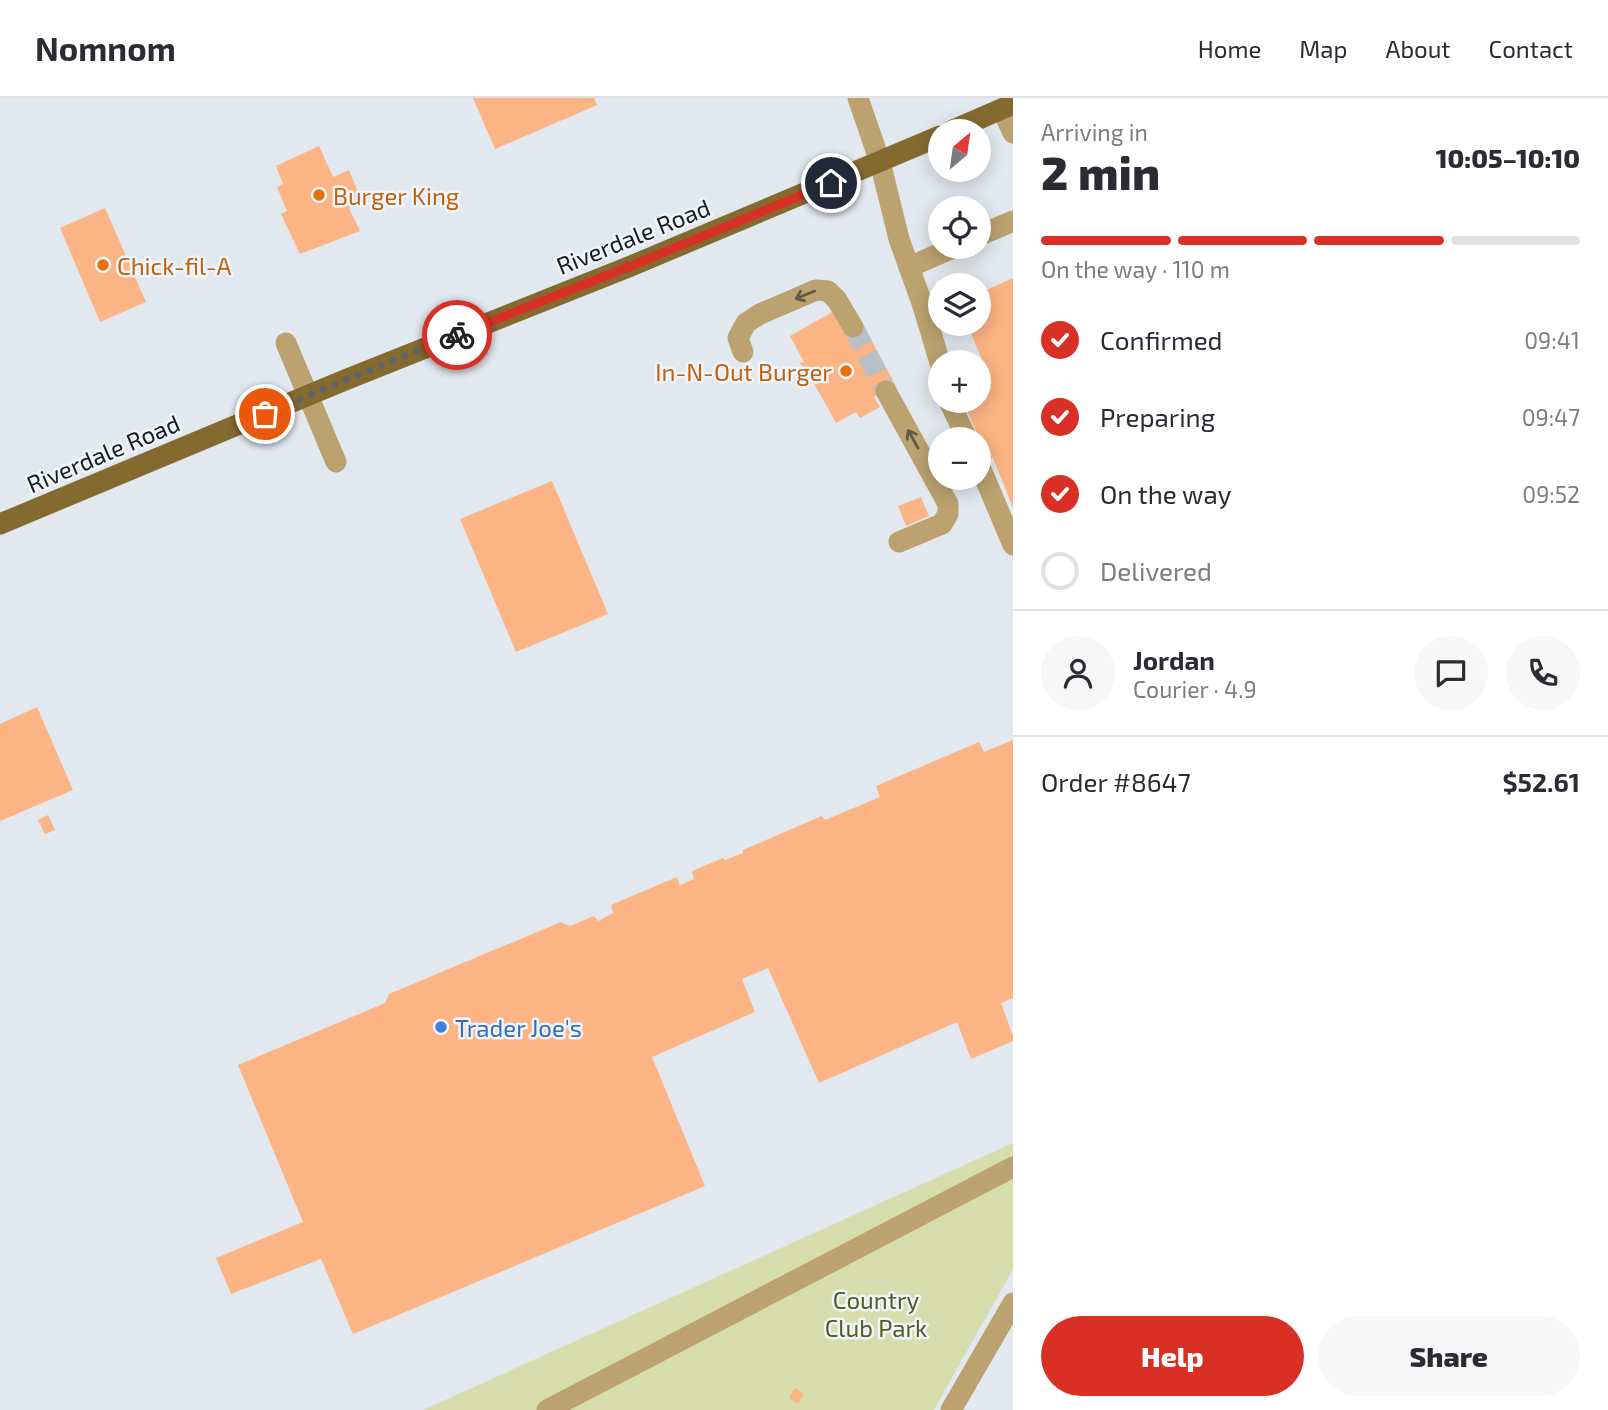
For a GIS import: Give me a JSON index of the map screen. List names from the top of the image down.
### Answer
{
  "streets": {
    "main road": ["Riverdale Road"]
  },
  "parks": ["Country Club Park"],
  "places": [
    "Burger King",
    "Chick-fil-A",
    "In-N-Out Burger",
    "Trader Joe's"
  ],
  "north": "top right",
  "page": {
    "header": "Nomnom",
    "nav": [
      "Home",
      "Map",
      "About",
      "Contact"
    ],
    "heading": ["2 min", "Arriving in", "10:05–10:10"],
    "panel": [
      "Jordan",
      "Courier · 4.9",
      "Order #8647",
      "$52.61"
    ],
    "map_buttons": ["+", "−"],
    "bar": "On the way · 110 m",
    "list": [
      ["Confirmed", "09:41"],
      ["Preparing", "09:47"],
      ["On the way", "09:52"],
      "Delivered"
    ],
    "buttons": ["Help", "Share"]
  }
}
